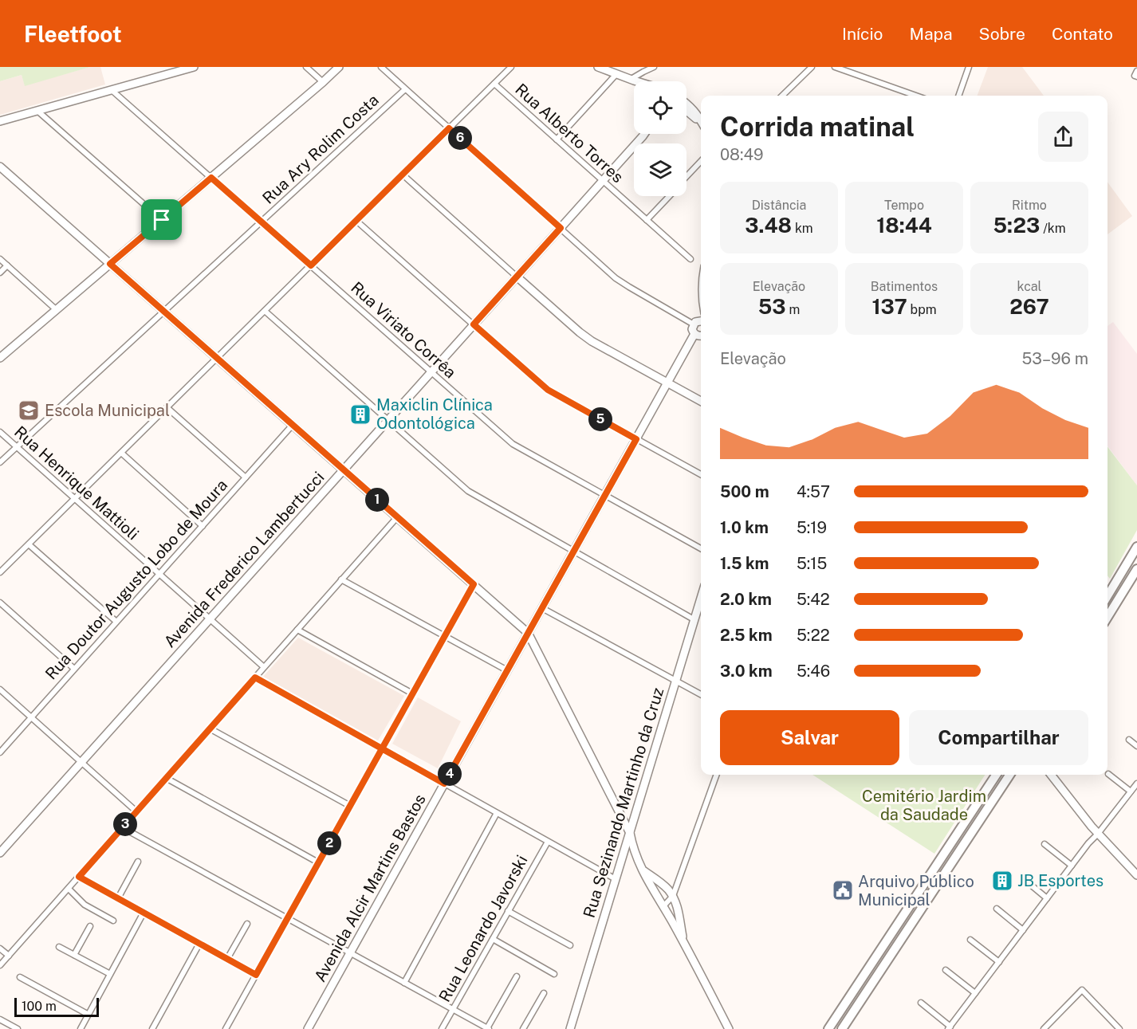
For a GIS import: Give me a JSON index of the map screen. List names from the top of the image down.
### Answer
{
  "streets": {
    "street": [
      "Rua Alberto Torres",
      "Rua Ary Rolim Costa",
      "Rua Viriato Corrêa",
      "Rua Henrique Mattioli",
      "Avenida Frederico Lambertucci",
      "Rua Doutor Augusto Lobo de Moura",
      "Rua Sezinando Martinho da Cruz",
      "Avenida Alcir Martins Bastos",
      "Rua Leonardo Javorski"
    ]
  },
  "crossings": [
    ["Rua Alberto Torres", "Avenida Frederico Lambertucci"],
    ["Rua Ary Rolim Costa", "Rua Viriato Corrêa"],
    ["Rua Ary Rolim Costa", "Rua Henrique Mattioli"],
    ["Rua Viriato Corrêa", "Avenida Frederico Lambertucci"],
    ["Rua Viriato Corrêa", "Avenida Alcir Martins Bastos"],
    ["Rua Henrique Mattioli", "Avenida Frederico Lambertucci"],
    ["Rua Henrique Mattioli", "Rua Doutor Augusto Lobo de Moura"]
  ],
  "parks": ["Cemitério Jardim da Saudade"],
  "places": {
    "school or university": ["Escola Municipal"],
    "building": ["Maxiclin Clínica Odontológica", "JB Esportes"],
    "public building": ["Arquivo Público Municipal"]
  },
  "scale_bar": "100 m",
  "page": {
    "header": "Fleetfoot",
    "nav": [
      "Início",
      "Mapa",
      "Sobre",
      "Contato"
    ],
    "heading": ["Corrida matinal", "08:49"],
    "pins": [
      "6",
      "5",
      "1",
      "4",
      "3",
      "2"
    ],
    "stats": [
      ["Distância", "3.48 km"],
      ["Tempo", "18:44"],
      ["Ritmo", "5:23 /km"],
      ["Elevação", "53 m"],
      ["Batimentos", "137 bpm"],
      ["kcal", "267"]
    ],
    "chart": ["Elevação", "53–96 m"],
    "list": [
      {
        "name": "500 m",
        "note": "4:57"
      },
      {
        "name": "1.0 km",
        "note": "5:19"
      },
      {
        "name": "1.5 km",
        "note": "5:15"
      },
      {
        "name": "2.0 km",
        "note": "5:42"
      },
      {
        "name": "2.5 km",
        "note": "5:22"
      },
      {
        "name": "3.0 km",
        "note": "5:46"
      }
    ],
    "buttons": ["Salvar", "Compartilhar"],
    "scale": "100 m"
  }
}
